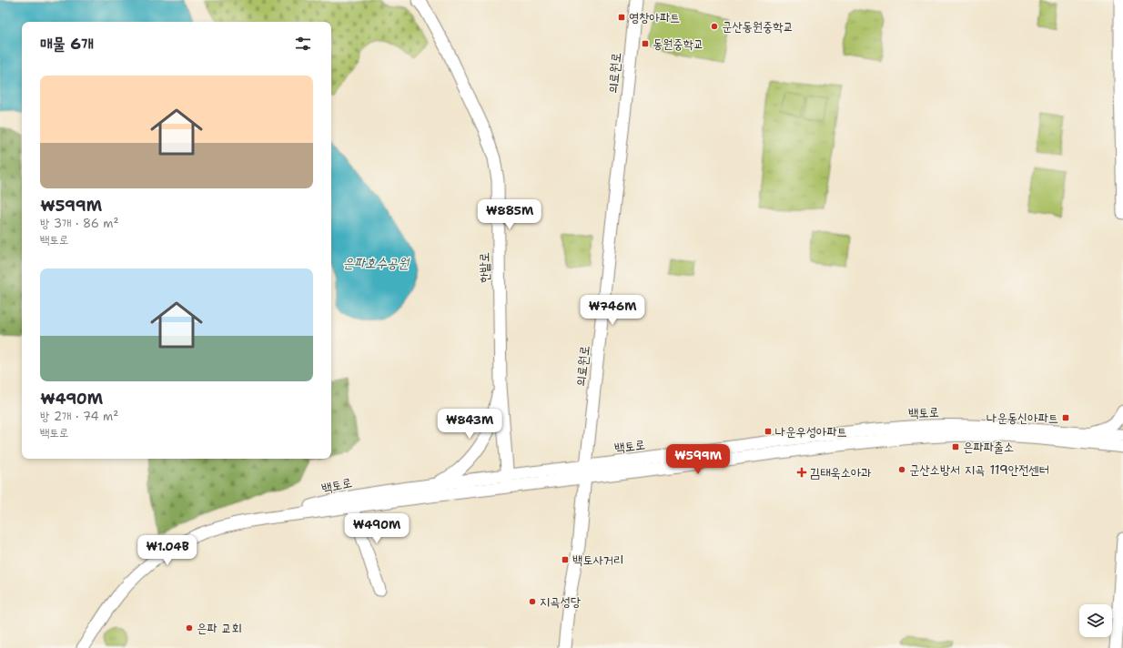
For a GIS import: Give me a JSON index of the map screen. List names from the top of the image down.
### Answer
{
  "streets": {
    "street": ["의료원로", "한밭로", "백토로"]
  },
  "crossings": [
    ["의료원로", "백토로"],
    ["한밭로", "백토로"]
  ],
  "water": ["은파호수공원"],
  "places": {
    "transit": [
      "영창아파트",
      "동원중학교",
      "나운동신아파트",
      "나운우성아파트",
      "은파파출소",
      "백토사거리"
    ],
    "other": [
      "군산동원중학교",
      "군산소방서 지곡 119안전센터",
      "지곡성당",
      "은파 교회"
    ],
    "health": ["김태욱소아과"]
  },
  "page": {
    "heading": "매물 6개",
    "list": [
      {
        "name": "₩599M",
        "note": "방 3개 · 86 m² · 백토로"
      },
      {
        "name": "₩490M",
        "note": "방 2개 · 74 m² · 백토로"
      }
    ],
    "price": [
      "₩885M",
      "₩746M",
      "₩843M",
      "₩599M",
      "₩490M",
      "₩1.04B"
    ]
  }
}
